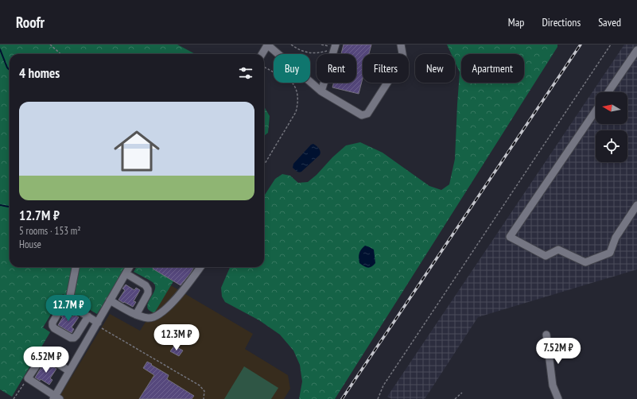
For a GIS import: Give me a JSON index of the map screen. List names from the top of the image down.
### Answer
{
  "north": "left",
  "page": {
    "header": "Roofr",
    "nav": ["Map", "Directions", "Saved"],
    "chip": [
      "Buy",
      "Rent",
      "Filters",
      "New",
      "Apartment"
    ],
    "heading": "4 homes",
    "list": [
      {
        "name": "12.7M ₽",
        "note": "5 rooms · 153 m² · House"
      }
    ],
    "price": [
      "12.7M ₽",
      "12.3M ₽",
      "7.52M ₽",
      "6.52M ₽"
    ]
  }
}
